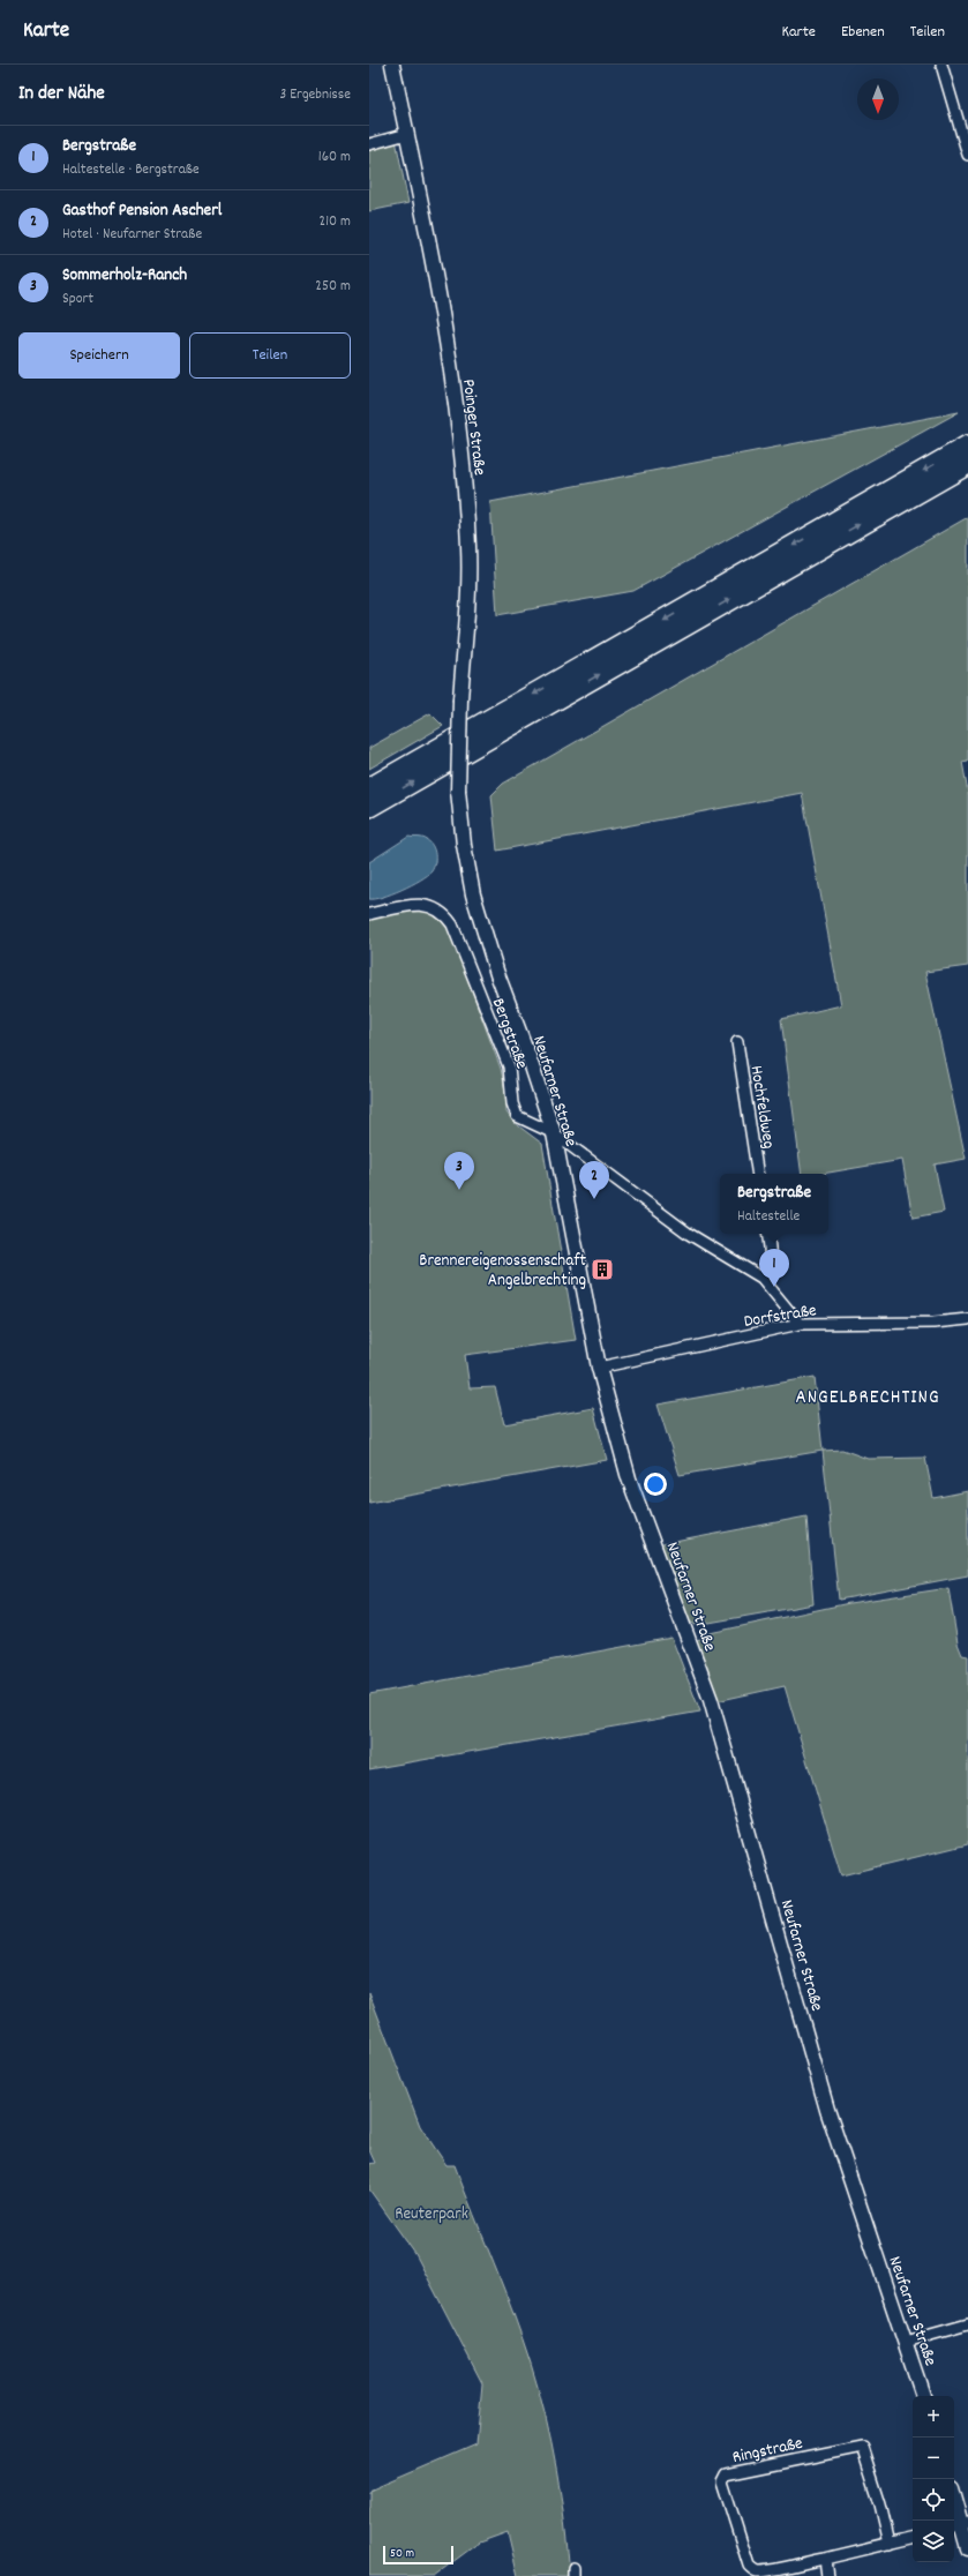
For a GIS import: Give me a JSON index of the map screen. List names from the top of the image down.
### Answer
{
  "streets": {
    "street": [
      "Poinger Straße",
      "Bergstraße",
      "Neufarner Straße",
      "Hochfeldweg",
      "Dorfstraße",
      "Ringstraße"
    ]
  },
  "crossings": [
    ["Poinger Straße", "Neufarner Straße"],
    ["Bergstraße", "Neufarner Straße"],
    ["Bergstraße", "Dorfstraße"],
    ["Neufarner Straße", "Dorfstraße"]
  ],
  "districts": ["ANGELBRECHTING"],
  "parks": ["Reuterpark"],
  "places": {
    "building": ["Brennereigenossenschaft Angelbrechting"]
  },
  "scale_bar": "50 m",
  "north": "bottom",
  "page": {
    "header": "Karte",
    "nav": ["Karte", "Ebenen", "Teilen"],
    "heading": ["In der Nähe", "3 Ergebnisse"],
    "list": [
      {
        "mark": "1",
        "name": "Bergstraße",
        "note": "Haltestelle · Bergstraße",
        "value": "160 m"
      },
      {
        "mark": "2",
        "name": "Gasthof Pension Ascherl",
        "note": "Hotel · Neufarner Straße",
        "value": "210 m"
      },
      {
        "mark": "3",
        "name": "Sommerholz-Ranch",
        "note": "Sport",
        "value": "250 m"
      }
    ],
    "buttons": ["Speichern", "Teilen"],
    "pins": ["3", "2", "1"],
    "popup": ["Bergstraße", "Haltestelle"],
    "map_buttons": ["+", "−"],
    "scale": "50 m"
  }
}
